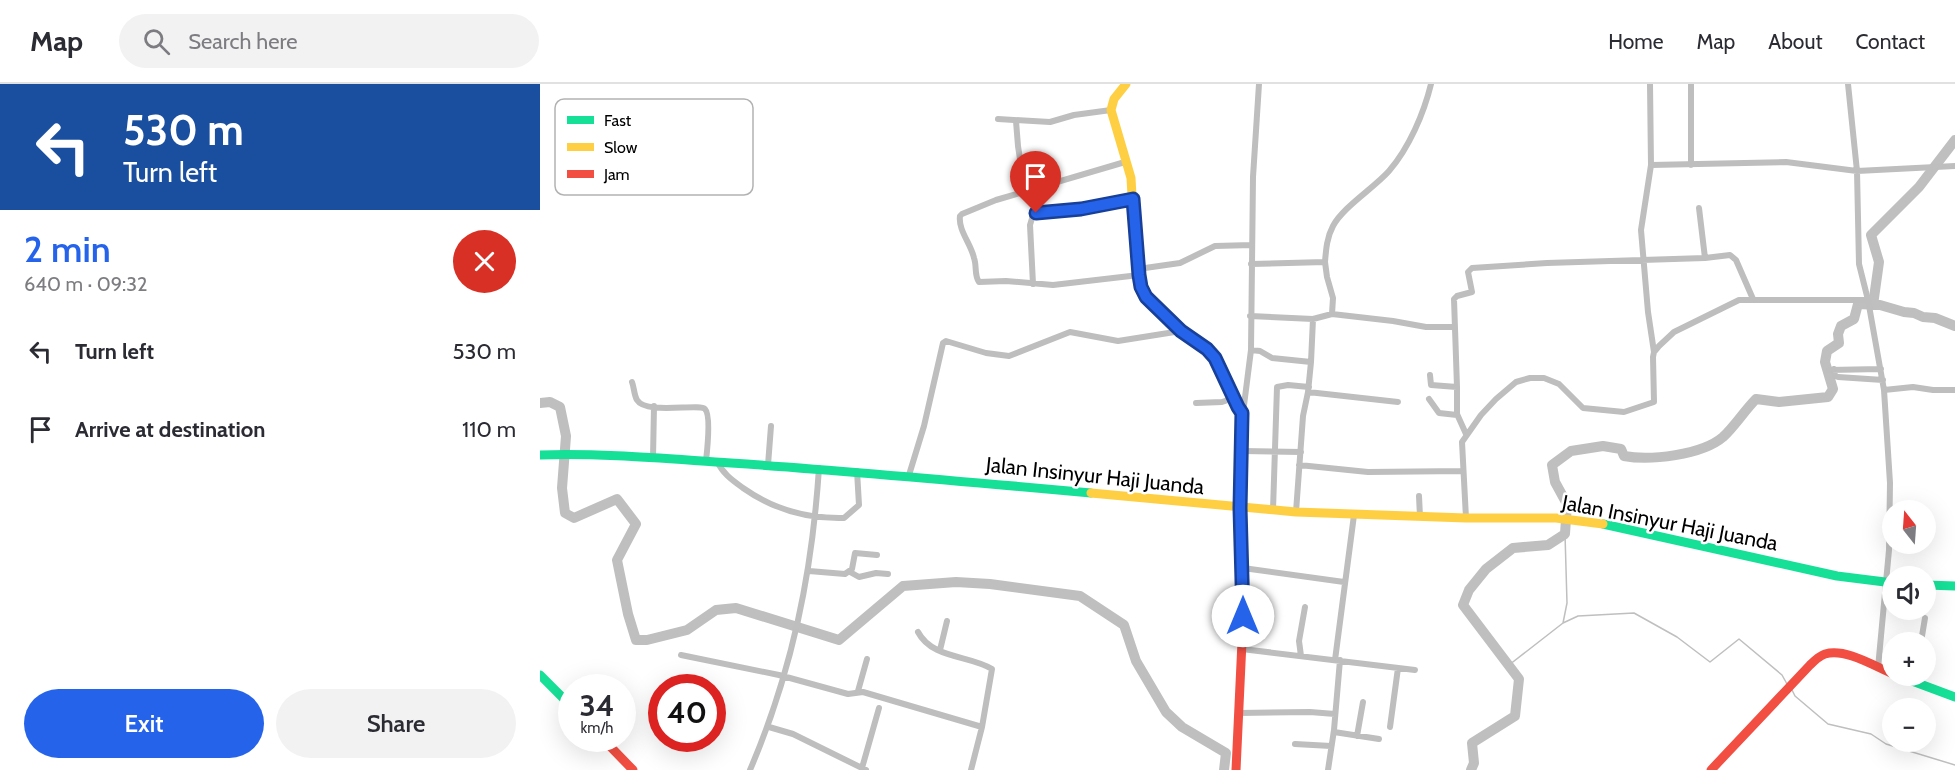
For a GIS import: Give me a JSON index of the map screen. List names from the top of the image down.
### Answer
{
  "streets": {
    "main road": ["Jalan Insinyur Haji Juanda"]
  },
  "legend": ["Fast", "Slow", "Jam"],
  "north": "top",
  "page": {
    "header": "Map",
    "search": "Search here",
    "nav": [
      "Home",
      "Map",
      "About",
      "Contact"
    ],
    "turn": ["530 m", "Turn left"],
    "heading": ["2 min", "640 m · 09:32"],
    "list": [
      {
        "name": "Turn left",
        "value": "530 m"
      },
      {
        "name": "Arrive at destination",
        "value": "110 m"
      }
    ],
    "map_buttons": ["+", "−"],
    "speed": "34 km/h",
    "limit": "40",
    "buttons": ["Exit", "Share"]
  }
}
